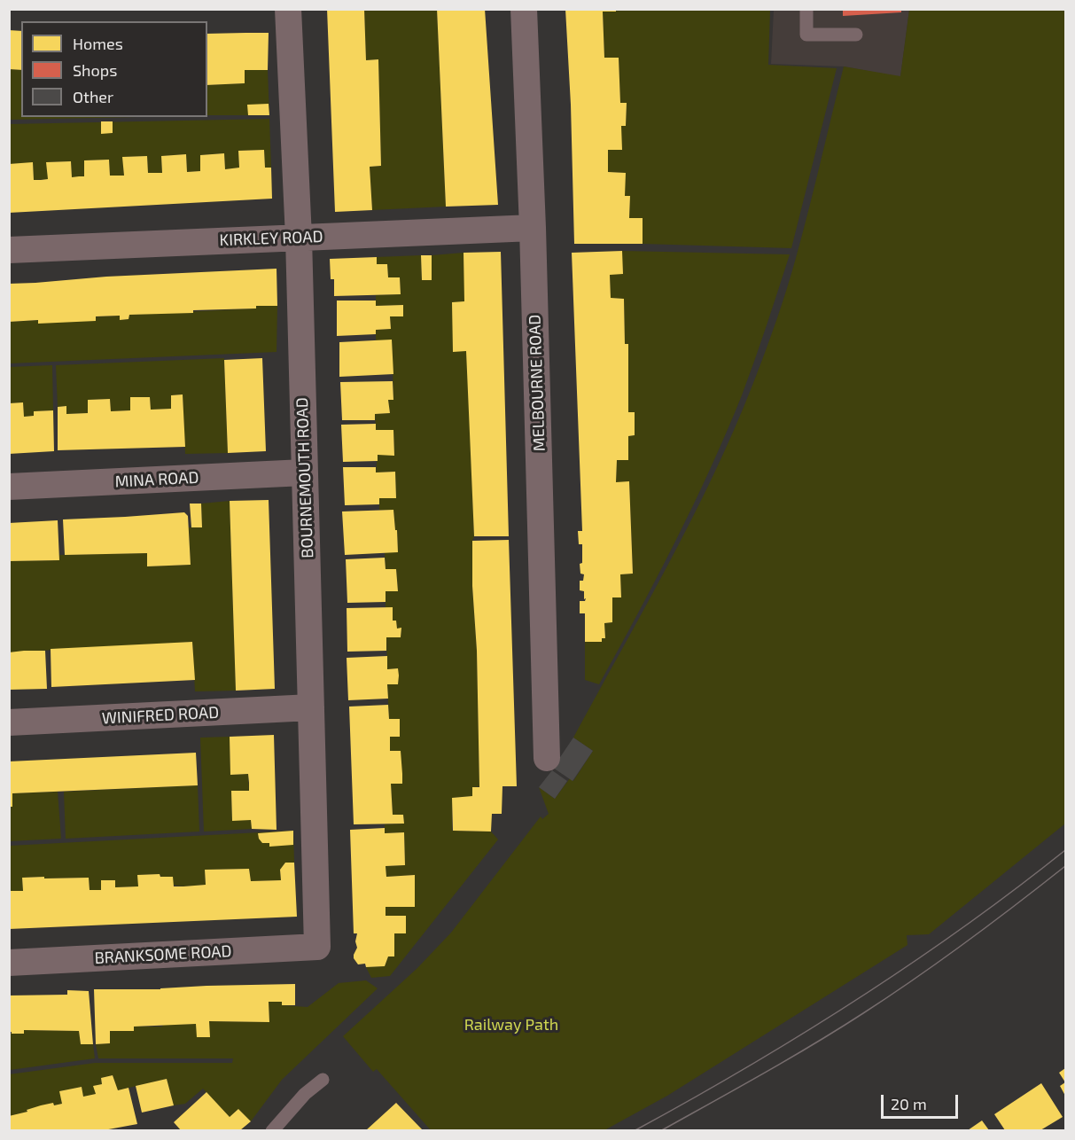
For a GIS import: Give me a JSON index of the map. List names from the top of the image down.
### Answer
{
  "streets": {
    "street": [
      "KIRKLEY ROAD",
      "MELBOURNE ROAD",
      "BOURNEMOUTH ROAD",
      "MINA ROAD",
      "WINIFRED ROAD",
      "BRANKSOME ROAD"
    ]
  },
  "crossings": [
    ["KIRKLEY ROAD", "MELBOURNE ROAD"],
    ["KIRKLEY ROAD", "BOURNEMOUTH ROAD"],
    ["BOURNEMOUTH ROAD", "MINA ROAD"],
    ["BOURNEMOUTH ROAD", "WINIFRED ROAD"],
    ["BOURNEMOUTH ROAD", "BRANKSOME ROAD"]
  ],
  "parks": ["Railway Path"],
  "legend": ["Homes", "Shops", "Other"],
  "scale_bar": "20 m"
}
